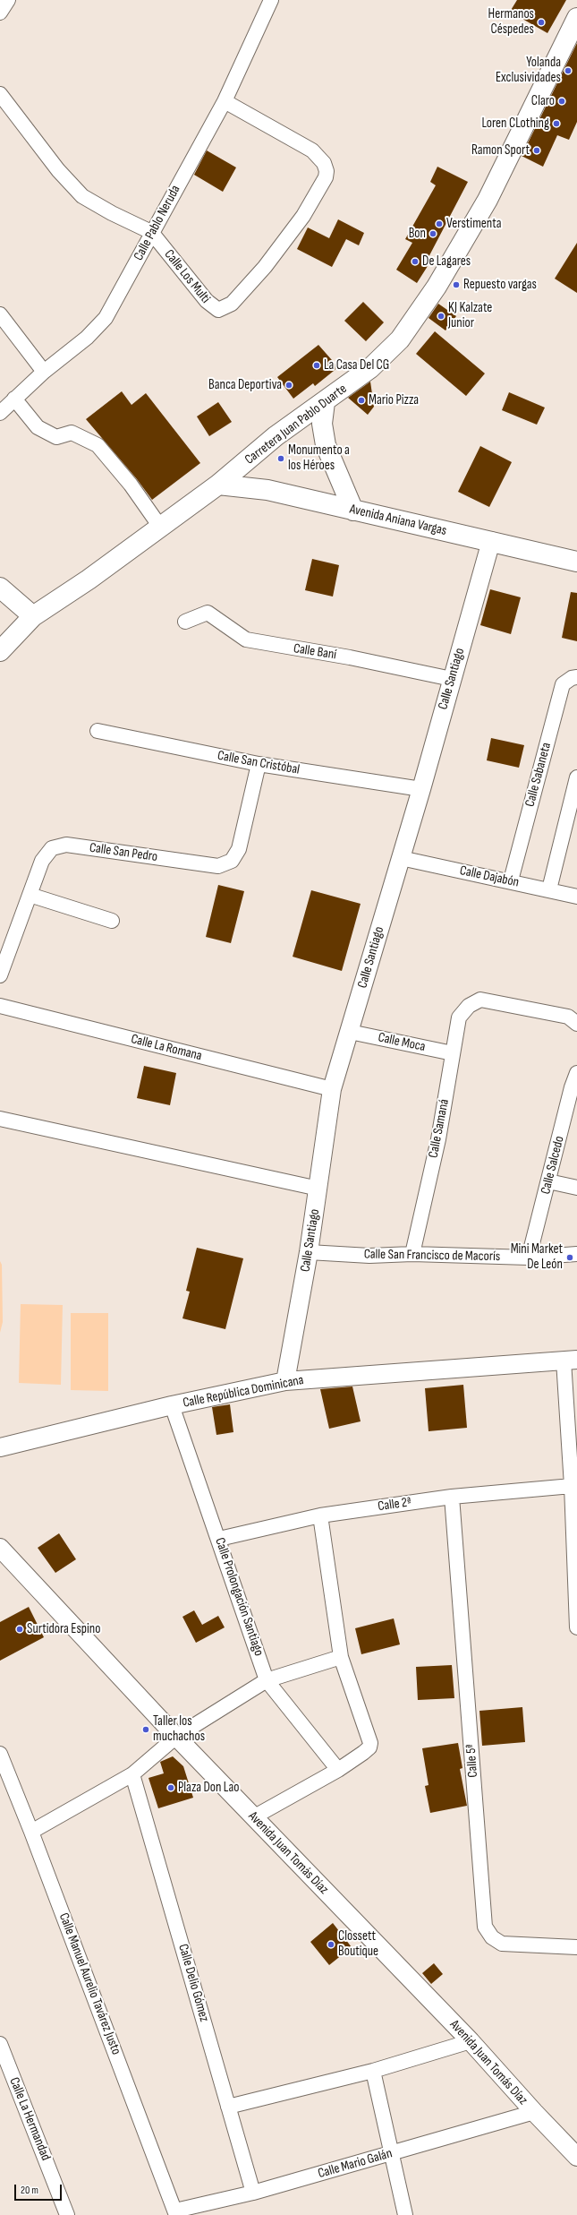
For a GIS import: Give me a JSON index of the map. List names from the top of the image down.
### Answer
{
  "streets": {
    "main road": ["Carretera Juan Pablo Duarte", "Avenida Aniana Vargas"],
    "street": [
      "Calle Pablo Neruda",
      "Calle Los Multi",
      "Calle Baní",
      "Calle Santiago",
      "Calle San Cristóbal",
      "Calle Sabaneta",
      "Calle San Pedro",
      "Calle Dajabón",
      "Calle Moca",
      "Calle La Romana",
      "Calle Samaná",
      "Calle Salcedo",
      "Calle San Francisco de Macorís",
      "Calle República Dominicana",
      "Calle 2ª",
      "Calle Prolongación Santiago",
      "Calle 5ª",
      "Avenida Juan Tomás Díaz",
      "Calle Delio Gómez",
      "Calle Manuel Aurelio Tavárez Justo",
      "Calle La Hermandad",
      "Calle Mario Galán"
    ]
  },
  "crossings": [
    ["Calle Pablo Neruda", "Calle Los Multi"],
    ["Carretera Juan Pablo Duarte", "Avenida Aniana Vargas"],
    ["Avenida Aniana Vargas", "Calle Santiago"],
    ["Calle Baní", "Calle Santiago"],
    ["Calle Santiago", "Calle San Cristóbal"],
    ["Calle Santiago", "Calle Dajabón"],
    ["Calle Santiago", "Calle Moca"],
    ["Calle Santiago", "Calle La Romana"],
    ["Calle Santiago", "Calle San Francisco de Macorís"],
    ["Calle Santiago", "Calle República Dominicana"],
    ["Calle San Cristóbal", "Calle San Pedro"],
    ["Calle Sabaneta", "Calle Dajabón"],
    ["Calle Moca", "Calle Samaná"],
    ["Calle Samaná", "Calle San Francisco de Macorís"],
    ["Calle Salcedo", "Calle San Francisco de Macorís"],
    ["Calle República Dominicana", "Calle Prolongación Santiago"],
    ["Calle 2ª", "Calle Prolongación Santiago"],
    ["Calle 2ª", "Calle 5ª"],
    ["Avenida Juan Tomás Díaz", "Calle Mario Galán"],
    ["Calle Delio Gómez", "Calle Mario Galán"],
    ["Calle Manuel Aurelio Tavárez Justo", "Calle Mario Galán"]
  ],
  "places": [
    "Hermanos Céspedes",
    "Yolanda Exclusividades",
    "Claro",
    "Loren CLothing",
    "Ramon Sport",
    "Verstimenta",
    "Bon",
    "De Lagares",
    "Repuesto vargas",
    "KJ Kalzate Junior",
    "La Casa Del CG",
    "Banca Deportiva",
    "Mario Pizza",
    "Monumento a los Héroes",
    "Mini Market De León",
    "Surtidora Espino",
    "Taller los muchachos",
    "Plaza Don Lao",
    "Clossett Boutique"
  ],
  "scale_bar": "20 m"
}
